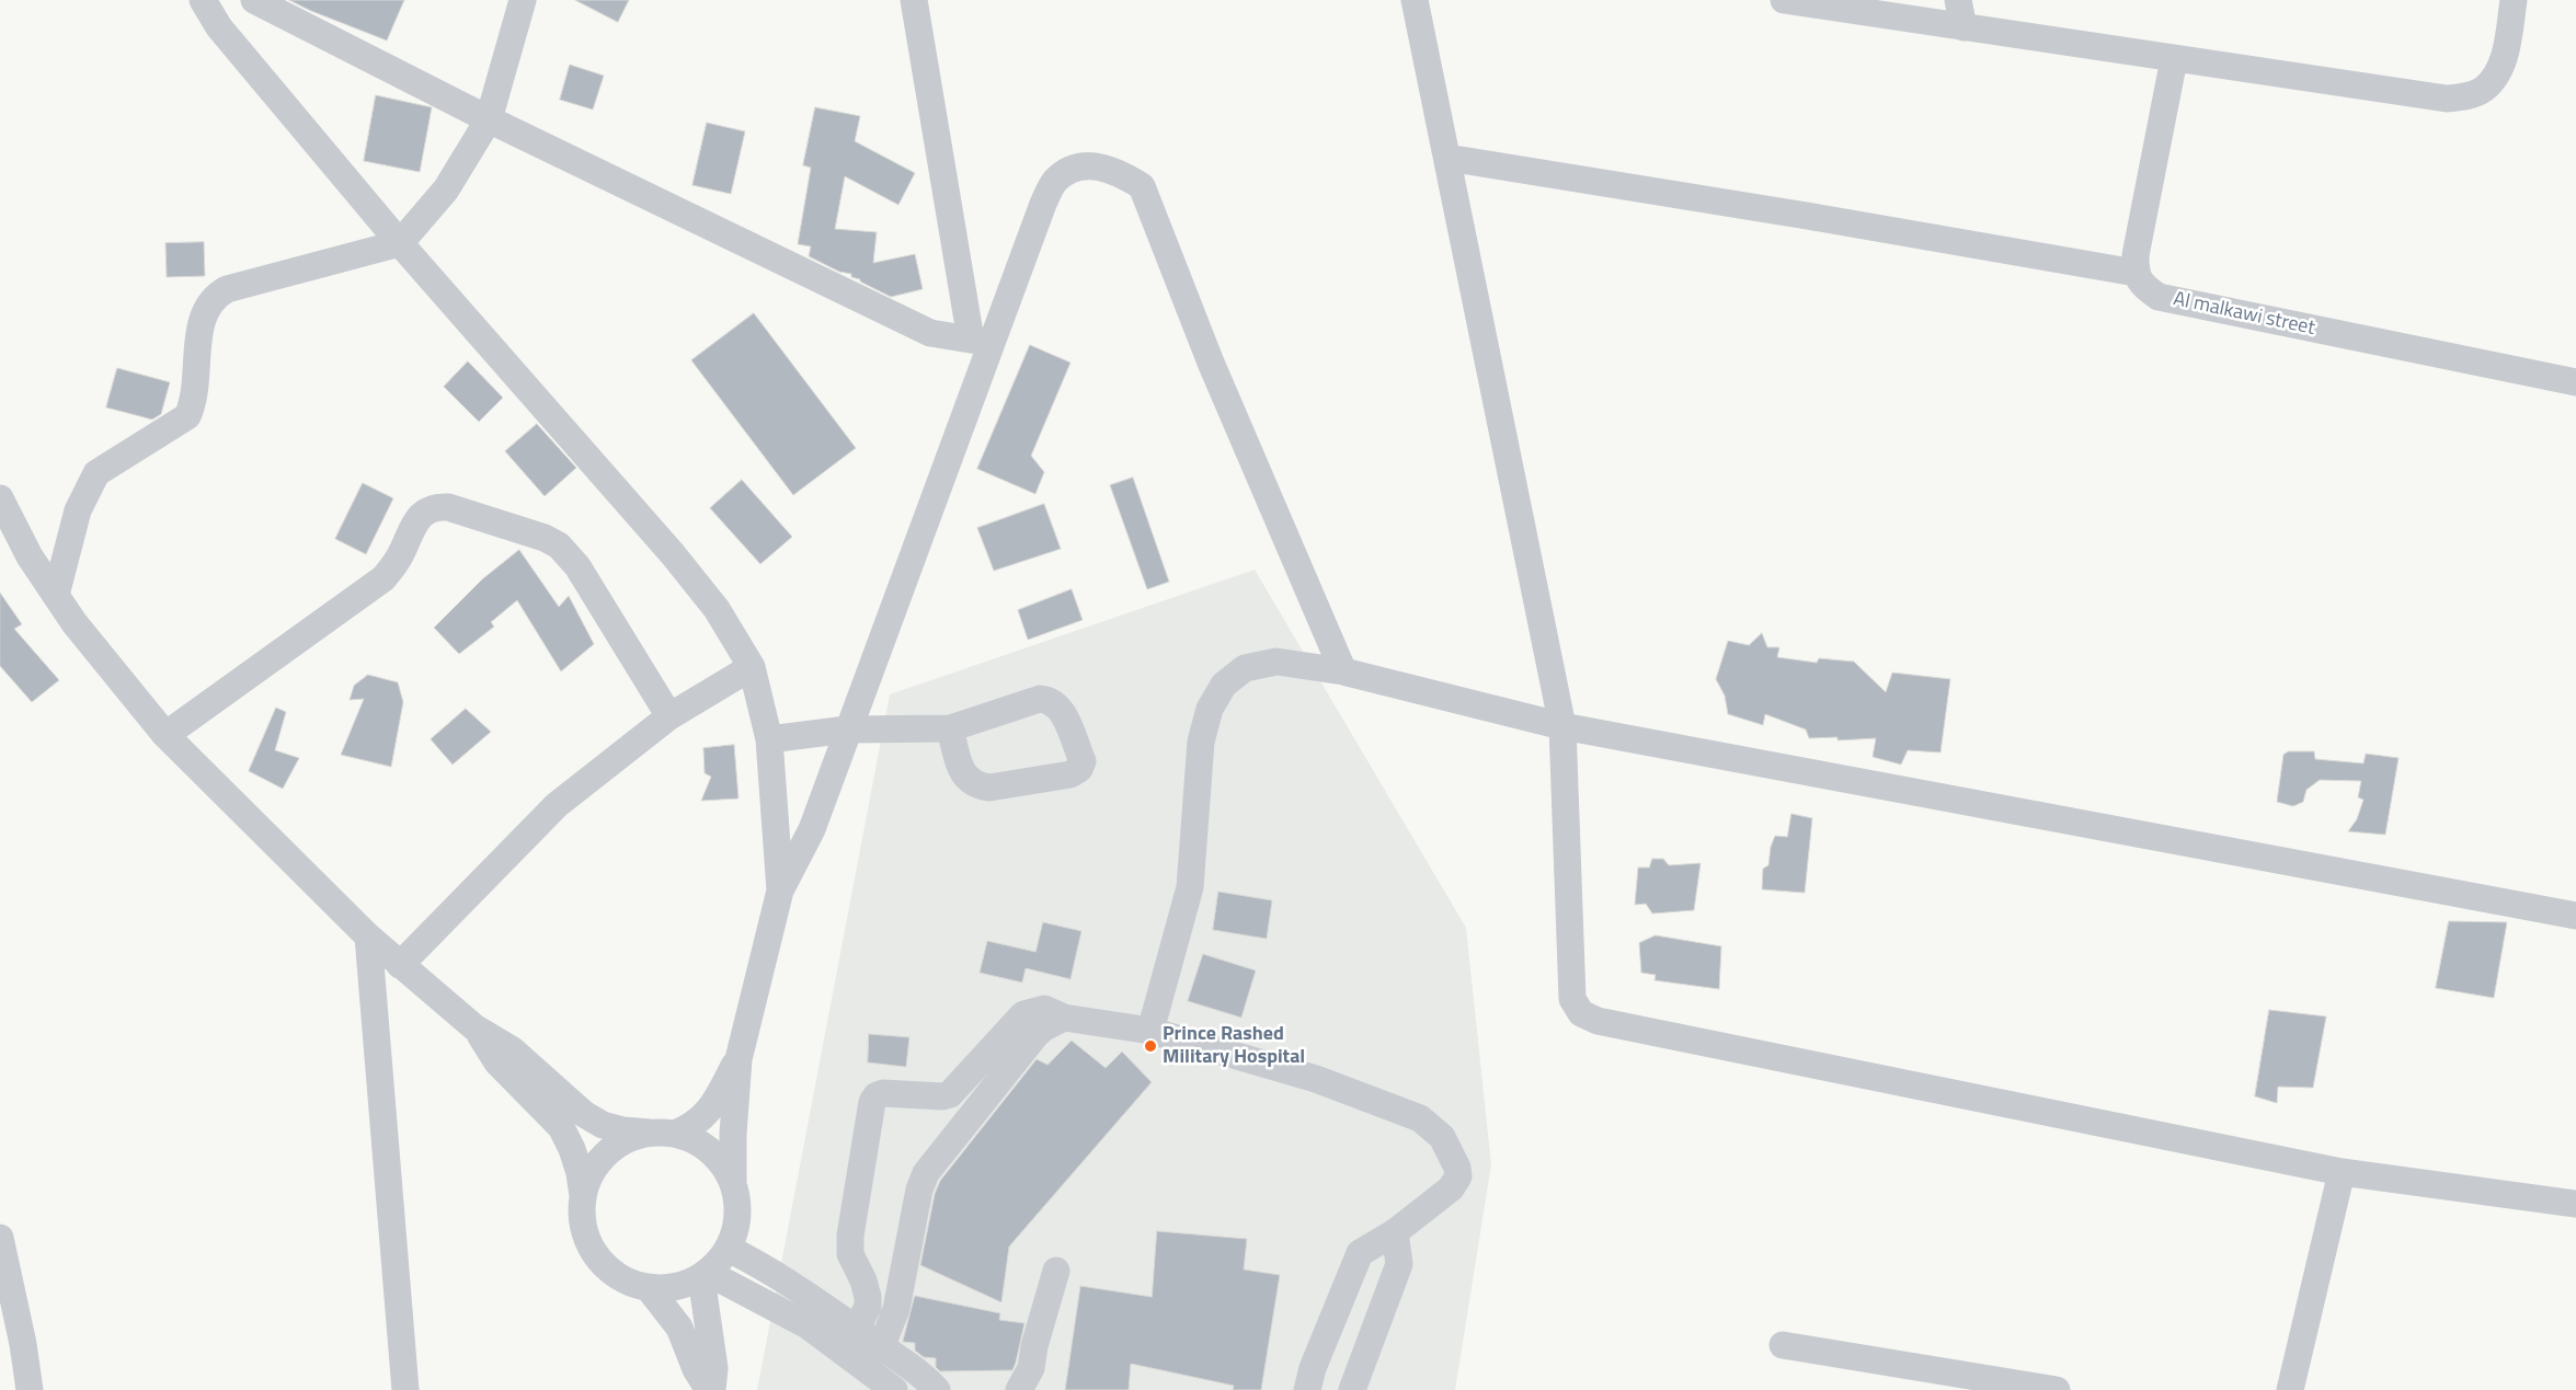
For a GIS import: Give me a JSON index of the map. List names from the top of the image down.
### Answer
{
  "streets": {
    "street": ["Al malkawi street"]
  },
  "places": ["Prince Rashed Military Hospital"]
}
